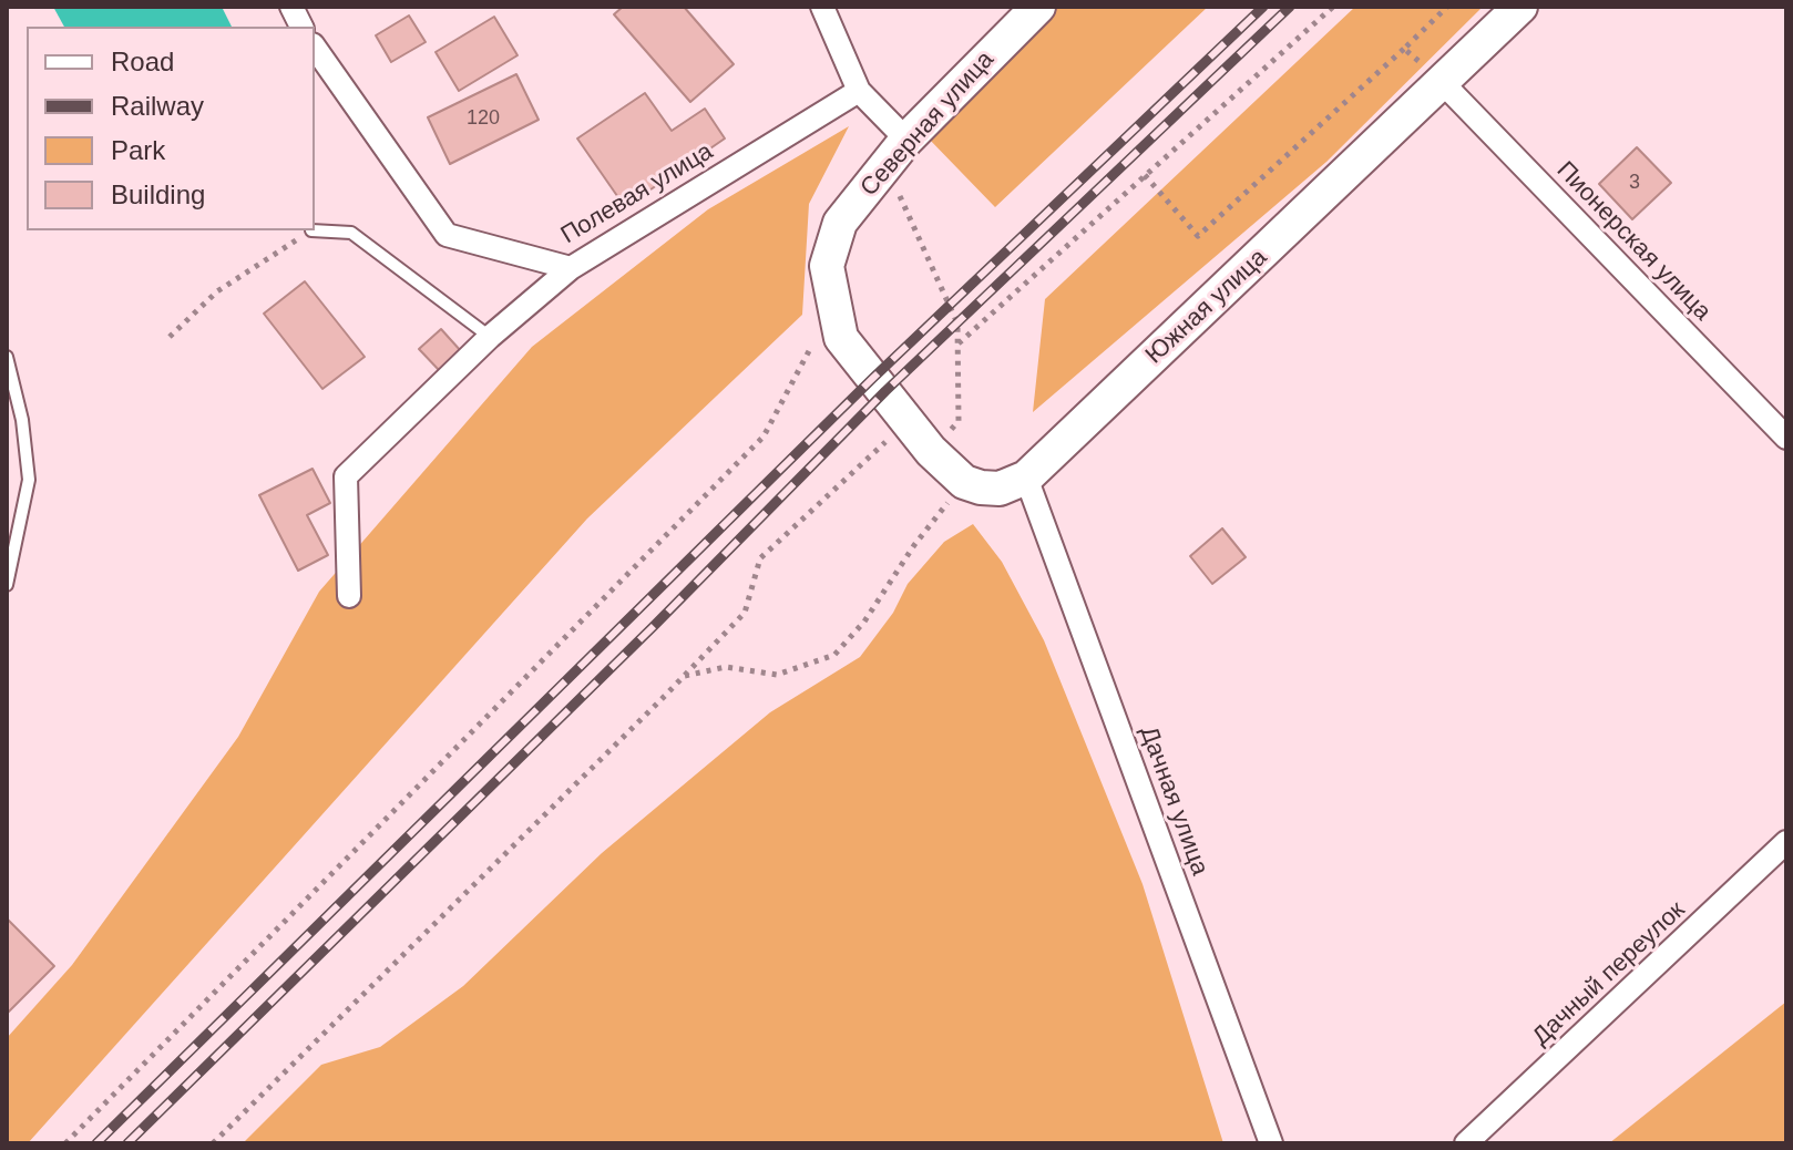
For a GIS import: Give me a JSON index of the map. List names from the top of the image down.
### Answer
{
  "streets": {
    "street": [
      "Северная улица",
      "Полевая улица",
      "Пионерская улица",
      "Южная улица",
      "Дачная улица",
      "Дачный переулок"
    ]
  },
  "crossings": [
    ["Пионерская улица", "Южная улица"],
    ["Южная улица", "Дачная улица"]
  ],
  "house_numbers": ["120", "3"],
  "legend": [
    "Road",
    "Railway",
    "Park",
    "Building"
  ]
}
